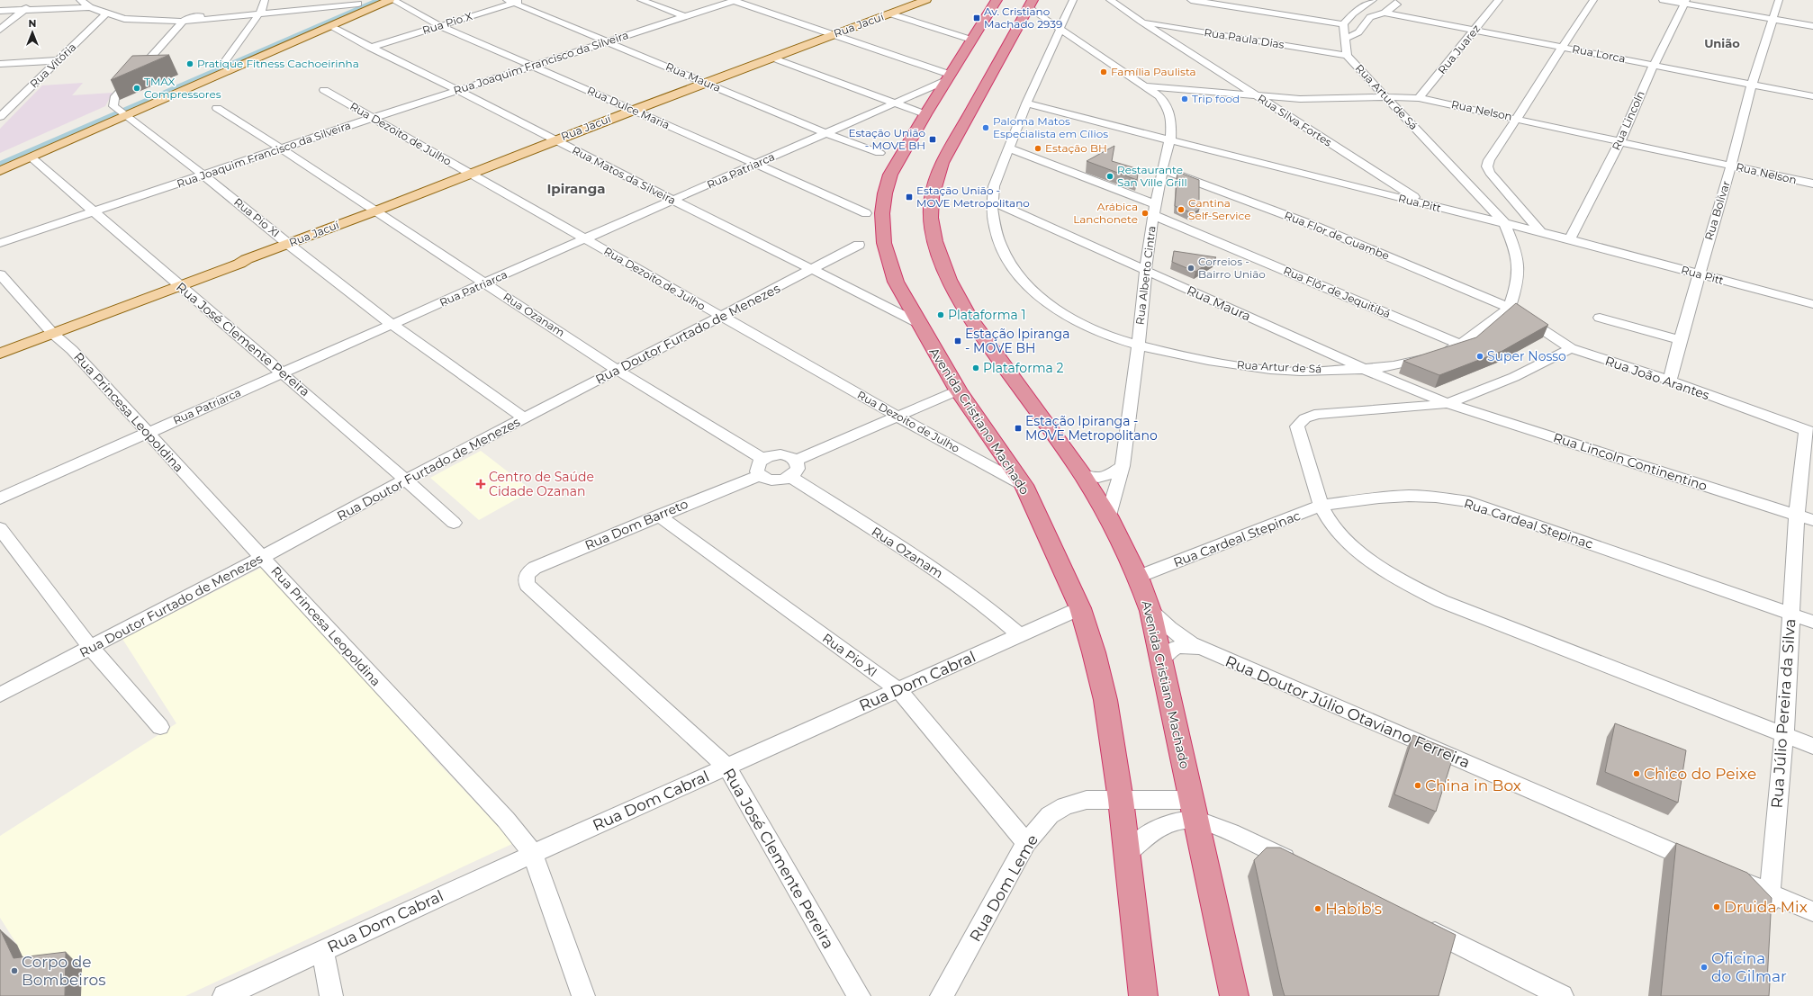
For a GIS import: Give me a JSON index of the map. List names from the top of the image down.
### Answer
{
  "streets": {
    "highway": ["Avenida Cristiano Machado"],
    "main road": ["Rua Jacuí"],
    "street": [
      "Rua Pio X",
      "Rua Paula Dias",
      "Rua Juarez",
      "Rua Lorca",
      "Rua Joaquim Francisco da Silveira",
      "Rua Vitória",
      "Rua Maura",
      "Rua Artur de Sá",
      "Rua Dulce Maria",
      "Rua Nelson",
      "Rua Silva Fortes",
      "Rua Lincoln",
      "Rua Dezoito de Julho",
      "Rua Patriarca",
      "Rua Matos da Silveira",
      "Rua Pitt",
      "Rua Bolívar",
      "Rua Pio XI",
      "Rua Flor de Guambe",
      "Rua Alberto Cintra",
      "Rua Flôr de Jequitibá",
      "Rua Ozanam",
      "Rua Doutor Furtado de Menezes",
      "Rua José Clemente Pereira",
      "Rua João Arantes",
      "Rua Princesa Leopoldina",
      "Rua Lincoln Continentino",
      "Rua Cardeal Stepinac",
      "Rua Dom Barreto",
      "Rua Dom Cabral",
      "Rua Doutor Júlio Otaviano Ferreira",
      "Rua Júlio Pereira da Silva",
      "Rua Dom Leme"
    ]
  },
  "crossings": [
    ["Rua Pio X", "Rua Maura"],
    ["Rua Pio X", "Rua Dulce Maria"],
    ["Rua Pio X", "Rua Matos da Silveira"],
    ["Rua Jacuí", "Rua Maura"],
    ["Rua Jacuí", "Rua Dulce Maria"],
    ["Rua Jacuí", "Rua Dezoito de Julho"],
    ["Rua Jacuí", "Rua Matos da Silveira"],
    ["Rua Jacuí", "Rua Pio XI"],
    ["Rua Jacuí", "Rua Ozanam"],
    ["Rua Jacuí", "Rua José Clemente Pereira"],
    ["Rua Jacuí", "Rua Princesa Leopoldina"],
    ["Rua Paula Dias", "Rua Artur de Sá"],
    ["Rua Paula Dias", "Rua Silva Fortes"],
    ["Rua Juarez", "Rua Lorca"],
    ["Rua Juarez", "Rua Nelson"],
    ["Rua Lorca", "Rua Lincoln"],
    ["Rua Lorca", "Rua Bolívar"],
    ["Rua Joaquim Francisco da Silveira", "Rua Maura"],
    ["Rua Joaquim Francisco da Silveira", "Rua Dulce Maria"],
    ["Rua Joaquim Francisco da Silveira", "Rua Dezoito de Julho"],
    ["Rua Joaquim Francisco da Silveira", "Rua Matos da Silveira"],
    ["Rua Joaquim Francisco da Silveira", "Rua Pio XI"],
    ["Rua Joaquim Francisco da Silveira", "Rua Ozanam"],
    ["Rua Joaquim Francisco da Silveira", "Rua José Clemente Pereira"],
    ["Rua Maura", "Rua Artur de Sá"],
    ["Rua Maura", "Rua Patriarca"],
    ["Rua Maura", "Rua Alberto Cintra"],
    ["Rua Maura", "Rua Lincoln Continentino"],
    ["Rua Artur de Sá", "Rua Nelson"],
    ["Rua Artur de Sá", "Rua Pitt"],
    ["Rua Artur de Sá", "Rua Flor de Guambe"],
    ["Rua Artur de Sá", "Rua Alberto Cintra"],
    ["Rua Artur de Sá", "Rua Flôr de Jequitibá"],
    ["Rua Artur de Sá", "Rua João Arantes"],
    ["Rua Dulce Maria", "Rua Patriarca"],
    ["Rua Nelson", "Rua Silva Fortes"],
    ["Rua Nelson", "Rua Lincoln"],
    ["Rua Nelson", "Rua Bolívar"],
    ["Rua Nelson", "Rua Alberto Cintra"],
    ["Rua Silva Fortes", "Rua Pitt"],
    ["Rua Lincoln", "Rua Pitt"],
    ["Rua Dezoito de Julho", "Rua Patriarca"],
    ["Rua Dezoito de Julho", "Rua Doutor Furtado de Menezes"],
    ["Rua Dezoito de Julho", "Avenida Cristiano Machado"],
    ["Rua Patriarca", "Rua Matos da Silveira"],
    ["Rua Patriarca", "Rua Pio XI"],
    ["Rua Patriarca", "Rua Ozanam"],
    ["Rua Patriarca", "Rua José Clemente Pereira"],
    ["Rua Patriarca", "Rua Princesa Leopoldina"],
    ["Rua Patriarca", "Avenida Cristiano Machado"],
    ["Rua Matos da Silveira", "Rua Doutor Furtado de Menezes"],
    ["Rua Matos da Silveira", "Avenida Cristiano Machado"],
    ["Rua Pitt", "Rua Bolívar"],
    ["Rua Pitt", "Rua Alberto Cintra"],
    ["Rua Bolívar", "Rua João Arantes"],
    ["Rua Pio XI", "Rua Doutor Furtado de Menezes"],
    ["Rua Pio XI", "Rua Dom Barreto"],
    ["Rua Pio XI", "Rua Dom Cabral"],
    ["Rua Pio XI", "Rua Dom Leme"],
    ["Rua Flor de Guambe", "Rua Alberto Cintra"],
    ["Rua Flor de Guambe", "Rua João Arantes"],
    ["Rua Alberto Cintra", "Rua Flôr de Jequitibá"],
    ["Rua Alberto Cintra", "Avenida Cristiano Machado"],
    ["Rua Ozanam", "Rua Doutor Furtado de Menezes"],
    ["Rua Ozanam", "Rua Dom Barreto"],
    ["Rua Ozanam", "Rua Dom Cabral"],
    ["Rua Doutor Furtado de Menezes", "Rua José Clemente Pereira"],
    ["Rua Doutor Furtado de Menezes", "Rua Princesa Leopoldina"],
    ["Rua José Clemente Pereira", "Rua Dom Barreto"],
    ["Rua José Clemente Pereira", "Rua Dom Cabral"],
    ["Rua João Arantes", "Rua Júlio Pereira da Silva"],
    ["Rua Princesa Leopoldina", "Rua Dom Cabral"],
    ["Avenida Cristiano Machado", "Rua Cardeal Stepinac"],
    ["Avenida Cristiano Machado", "Rua Dom Cabral"],
    ["Avenida Cristiano Machado", "Rua Doutor Júlio Otaviano Ferreira"],
    ["Avenida Cristiano Machado", "Rua Dom Leme"],
    ["Rua Lincoln Continentino", "Rua Júlio Pereira da Silva"],
    ["Rua Cardeal Stepinac", "Rua Júlio Pereira da Silva"]
  ],
  "districts": ["União", "Ipiranga"],
  "places": {
    "transit": [
      "Av. Cristiano Machado 2939",
      "Estação União - MOVE BH",
      "Estação União - MOVE Metropolitano",
      "Estação Ipiranga - MOVE BH",
      "Estação Ipiranga - MOVE Metropolitano"
    ],
    "other": [
      "Pratique Fitness Cachoeirinha",
      "Família Paulista",
      "TMAX Compressores",
      "Trip food",
      "Paloma Matos Especialista em Cílios",
      "Estação BH",
      "Restaurante San Ville Grill",
      "Cantina Self-Service",
      "Arábica Lanchonete",
      "Correios - Bairro União",
      "Plataforma 1",
      "Super Nosso",
      "Plataforma 2",
      "Chico do Peixe",
      "China in Box",
      "Druida Mix",
      "Habib's",
      "Oficina do Gilmar",
      "Corpo de Bombeiros"
    ],
    "health": ["Centro de Saúde Cidade Ozanan"]
  },
  "north": "top"
}
